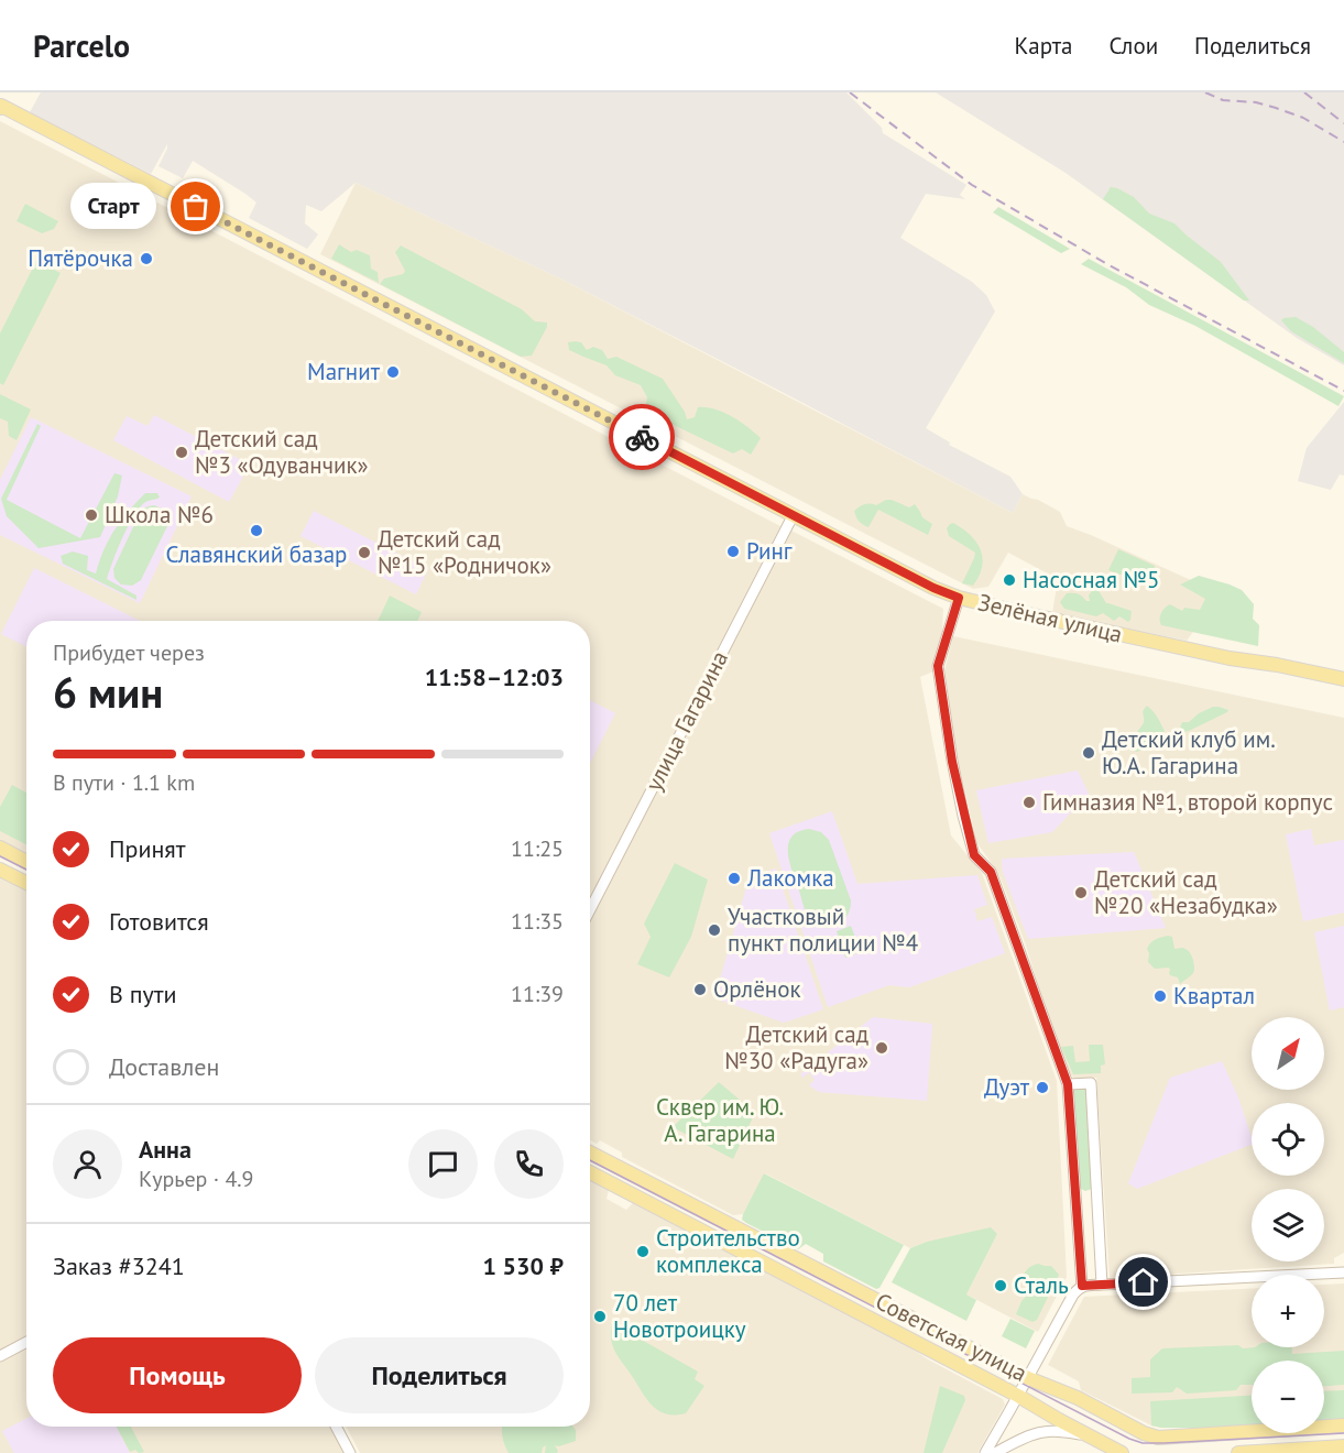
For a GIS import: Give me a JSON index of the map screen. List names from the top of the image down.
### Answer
{
  "streets": {
    "main road": ["Зелёная улица", "Советская улица"],
    "street": ["улица Гагарина"]
  },
  "crossings": [
    ["Зелёная улица", "улица Гагарина"]
  ],
  "parks": ["Сквер им. Ю. А. Гагарина"],
  "places": [
    "Старт",
    "Пятёрочка",
    "Магнит",
    "Детский сад №3 «Одуванчик»",
    "Школа №6",
    "Славянский базар",
    "Ринг",
    "Детский сад №15 «Родничок»",
    "Насосная №5",
    "Детский клуб им. Ю.А. Гагарина",
    "Гимназия №1, второй корпус",
    "Лакомка",
    "Детский сад №20 «Незабудка»",
    "Участковый пункт полиции №4",
    "Орлёнок",
    "Квартал",
    "Детский сад №30 «Радуга»",
    "Дуэт",
    "Строительство комплекса",
    "Сталь",
    "70 лет Новотроицку"
  ],
  "north": "top right",
  "page": {
    "header": "Parcelo",
    "nav": ["Карта", "Слои", "Поделиться"],
    "bubble": "Старт",
    "heading": ["6 мин", "Прибудет через", "11:58–12:03"],
    "panel": [
      "Анна",
      "Курьер · 4.9",
      "Заказ #3241",
      "1 530 ₽"
    ],
    "bar": "В пути · 1.1 km",
    "list": [
      ["Принят", "11:25"],
      ["Готовится", "11:35"],
      ["В пути", "11:39"],
      "Доставлен"
    ],
    "map_buttons": ["+", "−"],
    "buttons": ["Помощь", "Поделиться"]
  }
}
